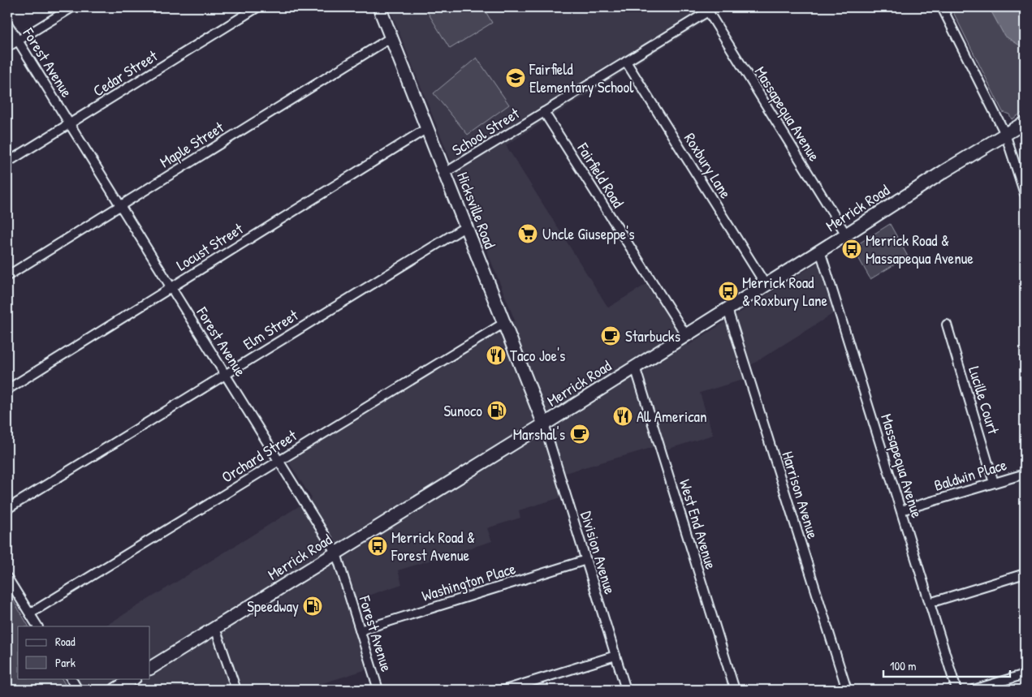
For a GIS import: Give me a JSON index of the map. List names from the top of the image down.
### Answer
{
  "streets": {
    "main road": ["Merrick Road", "Hicksville Road"],
    "street": [
      "Forest Avenue",
      "Cedar Street",
      "Massapequa Avenue",
      "School Street",
      "Maple Street",
      "Roxbury Lane",
      "Fairfield Road",
      "Locust Street",
      "Elm Street",
      "Lucille Court",
      "Orchard Street",
      "Baldwin Place",
      "Harrison Avenue",
      "West End Avenue",
      "Division Avenue",
      "Washington Place"
    ]
  },
  "crossings": [
    ["Forest Avenue", "Cedar Street"],
    ["Forest Avenue", "Maple Street"],
    ["Forest Avenue", "Merrick Road"],
    ["Forest Avenue", "Locust Street"],
    ["Forest Avenue", "Elm Street"],
    ["Forest Avenue", "Orchard Street"],
    ["Forest Avenue", "Washington Place"],
    ["Massapequa Avenue", "School Street"],
    ["Massapequa Avenue", "Merrick Road"],
    ["Massapequa Avenue", "Baldwin Place"],
    ["School Street", "Roxbury Lane"],
    ["School Street", "Fairfield Road"],
    ["School Street", "Hicksville Road"],
    ["Maple Street", "Hicksville Road"],
    ["Roxbury Lane", "Merrick Road"],
    ["Fairfield Road", "Merrick Road"],
    ["Merrick Road", "Hicksville Road"],
    ["Merrick Road", "Harrison Avenue"],
    ["Merrick Road", "West End Avenue"],
    ["Merrick Road", "Division Avenue"],
    ["Hicksville Road", "Locust Street"],
    ["Hicksville Road", "Elm Street"],
    ["Hicksville Road", "Orchard Street"],
    ["Hicksville Road", "Division Avenue"],
    ["Lucille Court", "Baldwin Place"],
    ["Division Avenue", "Washington Place"]
  ],
  "places": {
    "school or university": ["Fairfield Elementary School"],
    "supermarket": ["Uncle Giuseppe's"],
    "bus stop": ["Merrick Road & Massapequa Avenue", "Merrick Road & Roxbury Lane", "Merrick Road & Forest Avenue"],
    "cafe": ["Starbucks", "Marshal's"],
    "restaurant": ["Taco Joe's", "All American"],
    "fuel station": ["Sunoco", "Speedway"]
  },
  "legend": ["Road", "Park"],
  "scale_bar": "100 m"
}
